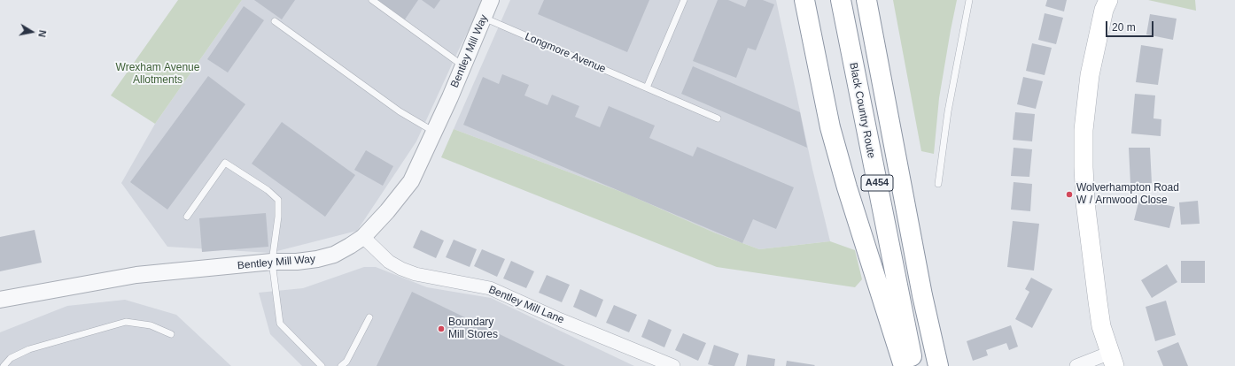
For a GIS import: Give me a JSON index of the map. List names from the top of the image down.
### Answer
{
  "streets": {
    "highway": ["Black Country Route", "A454"],
    "street": ["Bentley Mill Way", "Bentley Mill Lane"],
    "lane": ["Longmore Avenue"]
  },
  "crossings": [
    ["Bentley Mill Way", "Longmore Avenue"],
    ["Bentley Mill Way", "Bentley Mill Lane"]
  ],
  "parks": ["Wrexham Avenue Allotments"],
  "places": ["Wolverhampton Road W / Arnwood Close", "Boundary Mill Stores"],
  "scale_bar": "20 m",
  "north": "right"
}
